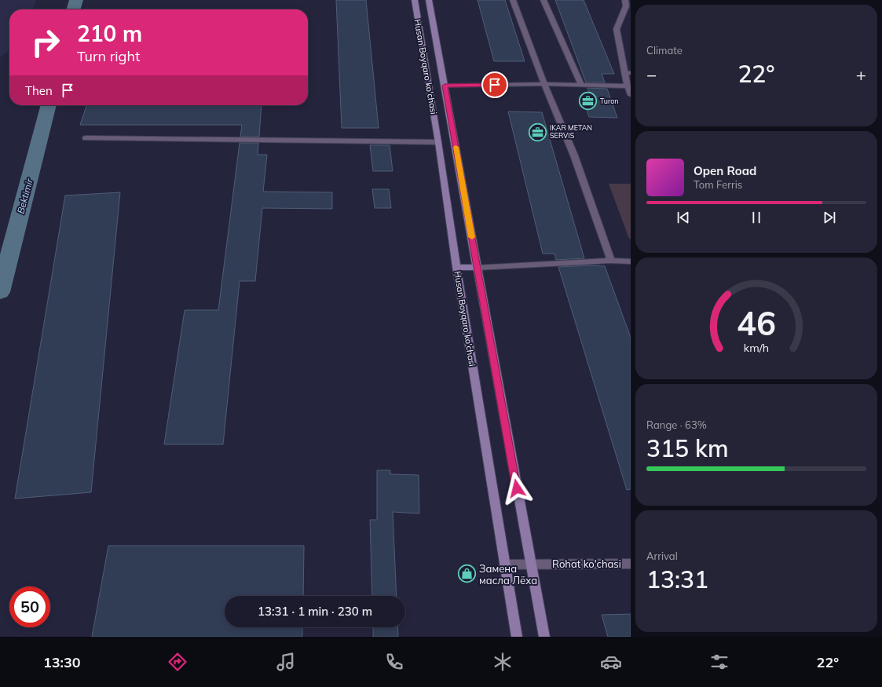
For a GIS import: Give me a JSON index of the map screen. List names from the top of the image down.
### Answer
{
  "streets": {
    "main road": ["Husan Boyqaro ko'chasi"],
    "street": ["Rohat ko'chasi"]
  },
  "crossings": [
    ["Husan Boyqaro ko'chasi", "Rohat ko'chasi"]
  ],
  "water": ["Bektimir"],
  "places": {
    "office": ["Turon", "IKAR METAN SERVIS"],
    "shop": ["Замена масла Лёха"]
  },
  "page": {
    "tile": [
      "Climate",
      ["Range · 63%", "315 km"],
      ["Arrival", "13:31"]
    ],
    "turn": ["210 m", "Turn right"],
    "heat": ["−", "22°", "+"],
    "then": "Then",
    "song": ["Open Road", "Tom Ferris"],
    "limit": "50",
    "trip": "13:31 · 1 min · 230 m",
    "tabs": ["13:30", "22°"],
    "gauge": ["46", "km/h"]
  }
}
